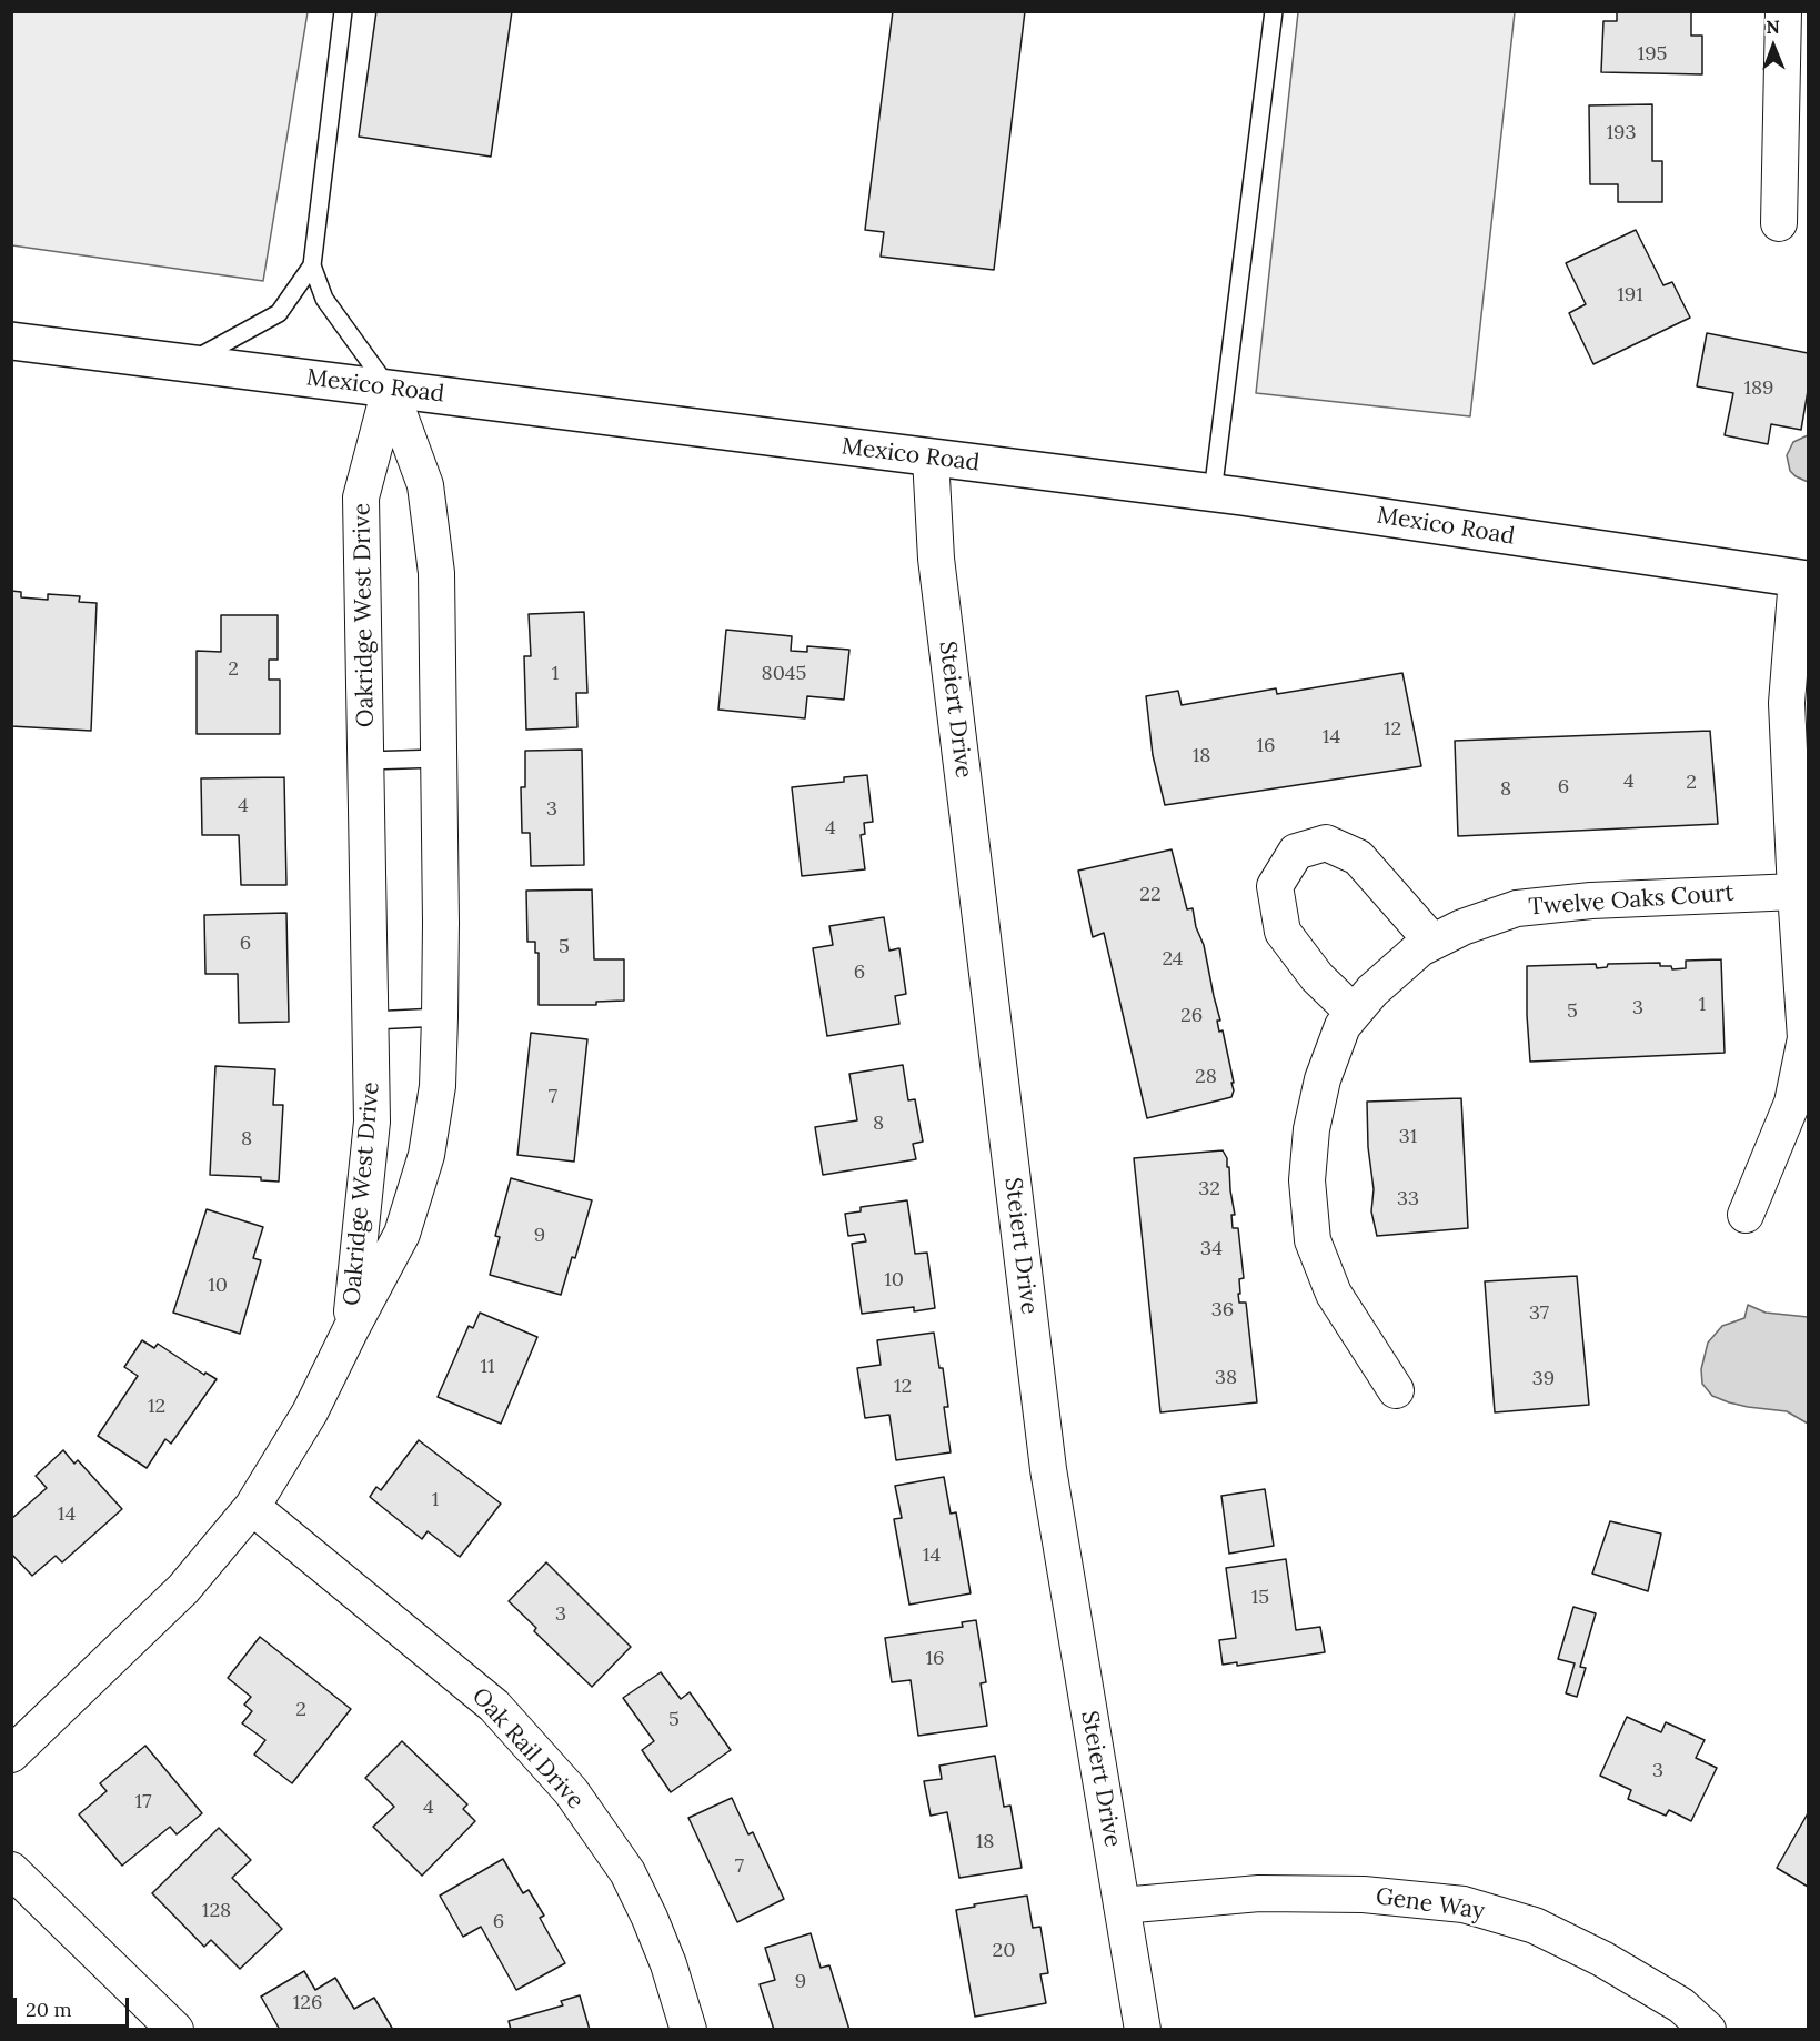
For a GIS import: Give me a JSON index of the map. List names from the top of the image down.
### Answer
{
  "streets": {
    "main road": ["Mexico Road"],
    "street": [
      "Oakridge West Drive",
      "Steiert Drive",
      "Twelve Oaks Court",
      "Oak Rail Drive",
      "Gene Way"
    ]
  },
  "crossings": [
    ["Mexico Road", "Oakridge West Drive"],
    ["Mexico Road", "Steiert Drive"],
    ["Oakridge West Drive", "Oak Rail Drive"],
    ["Steiert Drive", "Gene Way"]
  ],
  "house_numbers": [
    "195",
    "193",
    "191",
    "189",
    "2",
    "1",
    "8045",
    "12",
    "14",
    "16",
    "18",
    "4",
    "2",
    "6",
    "8",
    "4",
    "3",
    "4",
    "22",
    "6",
    "5",
    "24",
    "6",
    "1",
    "3",
    "5",
    "26",
    "28",
    "7",
    "8",
    "31",
    "8",
    "32",
    "33",
    "9",
    "34",
    "10",
    "10",
    "36",
    "37",
    "11",
    "38",
    "39",
    "12",
    "12",
    "1",
    "14",
    "14",
    "15",
    "3",
    "16",
    "2",
    "5",
    "3",
    "17",
    "4",
    "18",
    "7",
    "128",
    "6",
    "20",
    "9",
    "126"
  ],
  "scale_bar": "20 m",
  "north": "top"
}
